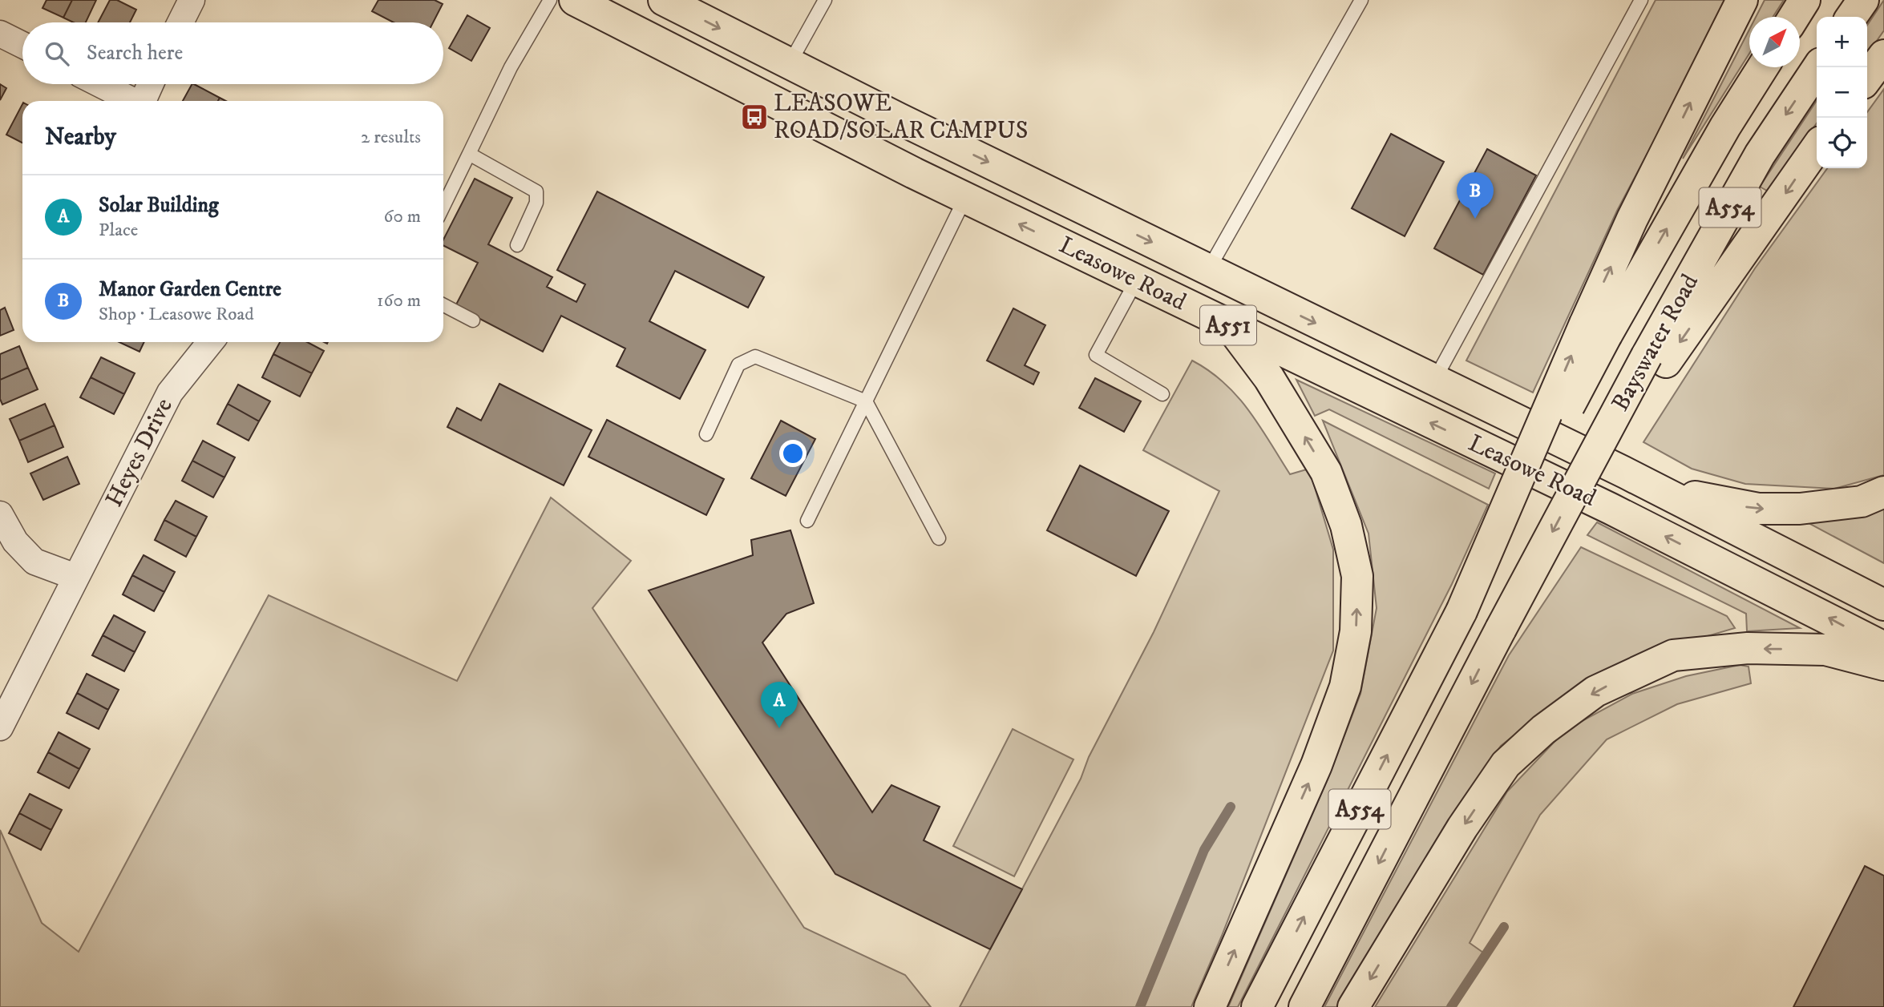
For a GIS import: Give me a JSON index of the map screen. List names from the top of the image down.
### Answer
{
  "streets": {
    "main road": [
      "A554",
      "Leasowe Road",
      "A551",
      "Bayswater Road"
    ],
    "street": ["Heyes Drive"]
  },
  "places": {
    "bus stop": ["LEASOWE ROAD/SOLAR CAMPUS"]
  },
  "north": "top right",
  "page": {
    "map_buttons": ["+", "−"],
    "search": "Search here",
    "heading": ["Nearby", "2 results"],
    "pins": ["B", "A"],
    "list": [
      {
        "mark": "A",
        "name": "Solar Building",
        "note": "Place",
        "value": "60 m"
      },
      {
        "mark": "B",
        "name": "Manor Garden Centre",
        "note": "Shop · Leasowe Road",
        "value": "160 m"
      }
    ]
  }
}
